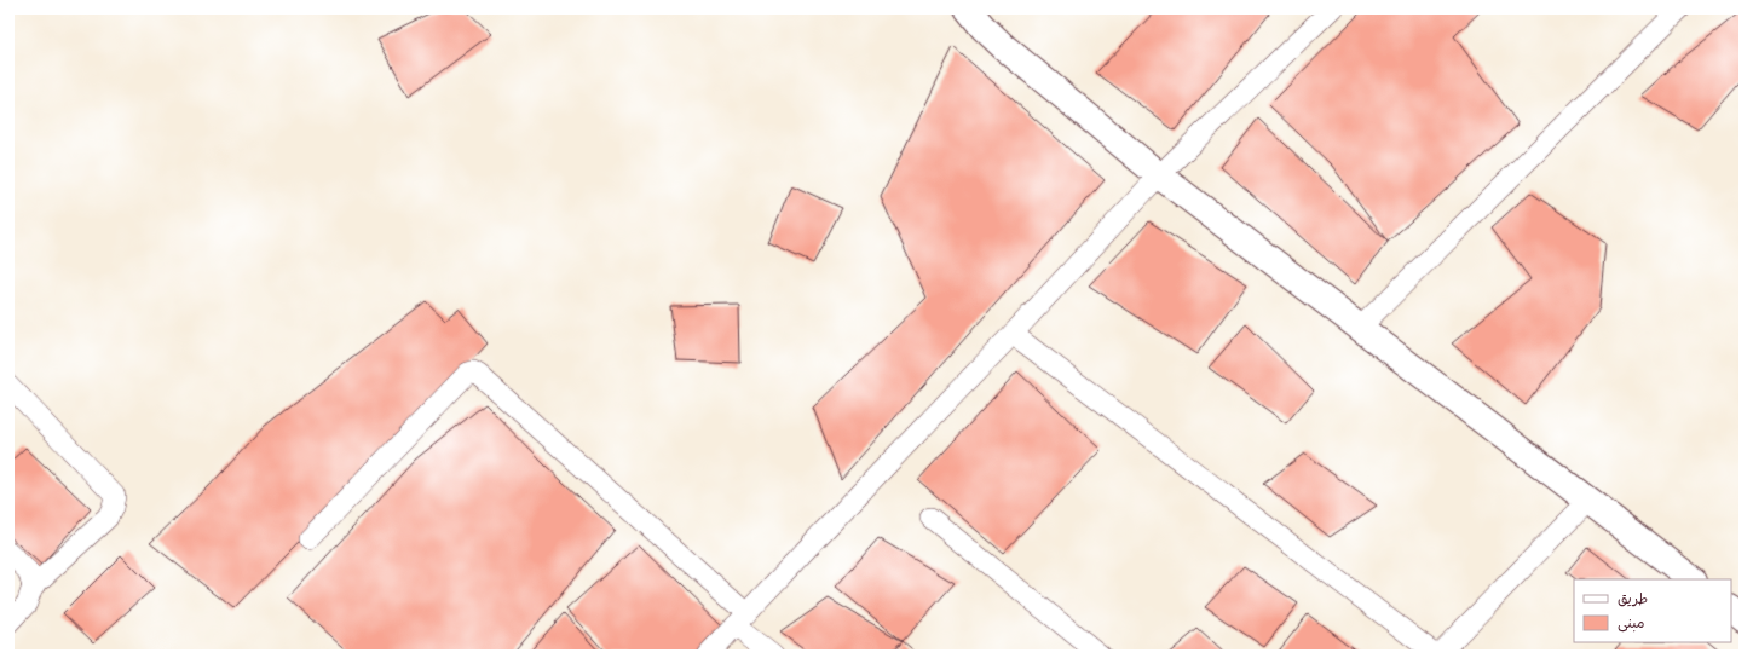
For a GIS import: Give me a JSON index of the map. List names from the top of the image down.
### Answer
{
  "legend": ["طريق", "مبنى"]
}
